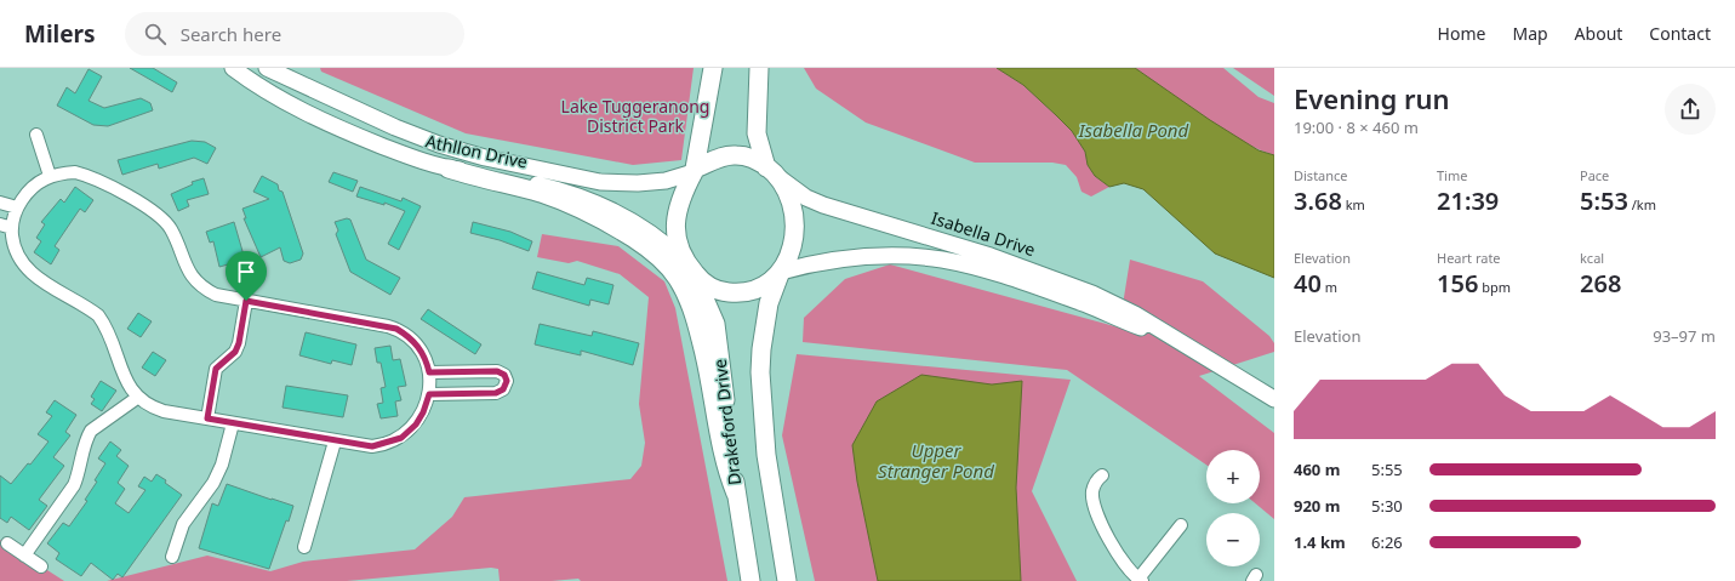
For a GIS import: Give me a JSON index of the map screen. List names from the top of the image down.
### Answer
{
  "streets": {
    "highway": ["Drakeford Drive"],
    "main road": ["Athllon Drive", "Isabella Drive"]
  },
  "crossings": [
    ["Athllon Drive", "Isabella Drive"],
    ["Athllon Drive", "Drakeford Drive"],
    ["Isabella Drive", "Drakeford Drive"]
  ],
  "water": ["Isabella Pond", "Upper Stranger Pond"],
  "parks": ["Lake Tuggeranong District Park"],
  "page": {
    "header": "Milers",
    "search": "Search here",
    "nav": [
      "Home",
      "Map",
      "About",
      "Contact"
    ],
    "heading": ["Evening run", "19:00 · 8 × 460 m"],
    "stats": [
      ["Distance", "3.68 km"],
      ["Time", "21:39"],
      ["Pace", "5:53 /km"],
      ["Elevation", "40 m"],
      ["Heart rate", "156 bpm"],
      ["kcal", "268"]
    ],
    "chart": ["Elevation", "93–97 m"],
    "map_buttons": ["+", "−"],
    "list": [
      {
        "name": "460 m",
        "note": "5:55"
      },
      {
        "name": "920 m",
        "note": "5:30"
      },
      {
        "name": "1.4 km",
        "note": "6:26"
      }
    ]
  }
}
